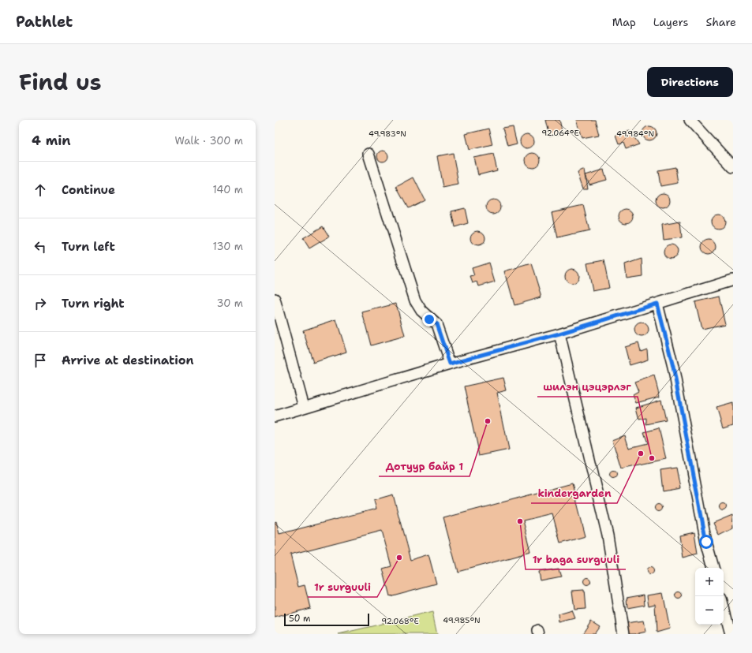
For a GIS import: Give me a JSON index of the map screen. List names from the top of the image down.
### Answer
{
  "places": [
    "Дотуур байр 1",
    "kindergarden",
    "шилэн цэцэрлэг",
    "1r baga surguuli",
    "1r surguuli"
  ],
  "scale_bar": "50 m",
  "page": {
    "header": "Pathlet",
    "nav": ["Map", "Layers", "Share"],
    "title": "Find us",
    "buttons": "Directions",
    "heading": ["4 min", "Walk · 300 m"],
    "list": [
      ["Continue", "140 m"],
      ["Turn left", "130 m"],
      ["Turn right", "30 m"],
      "Arrive at destination"
    ],
    "map_buttons": ["+", "−"],
    "scale": "50 m"
  },
  "coordinates": [
    "92.064°E",
    "49.983°N",
    "49.984°N",
    "49.985°N",
    "92.068°E"
  ]
}
